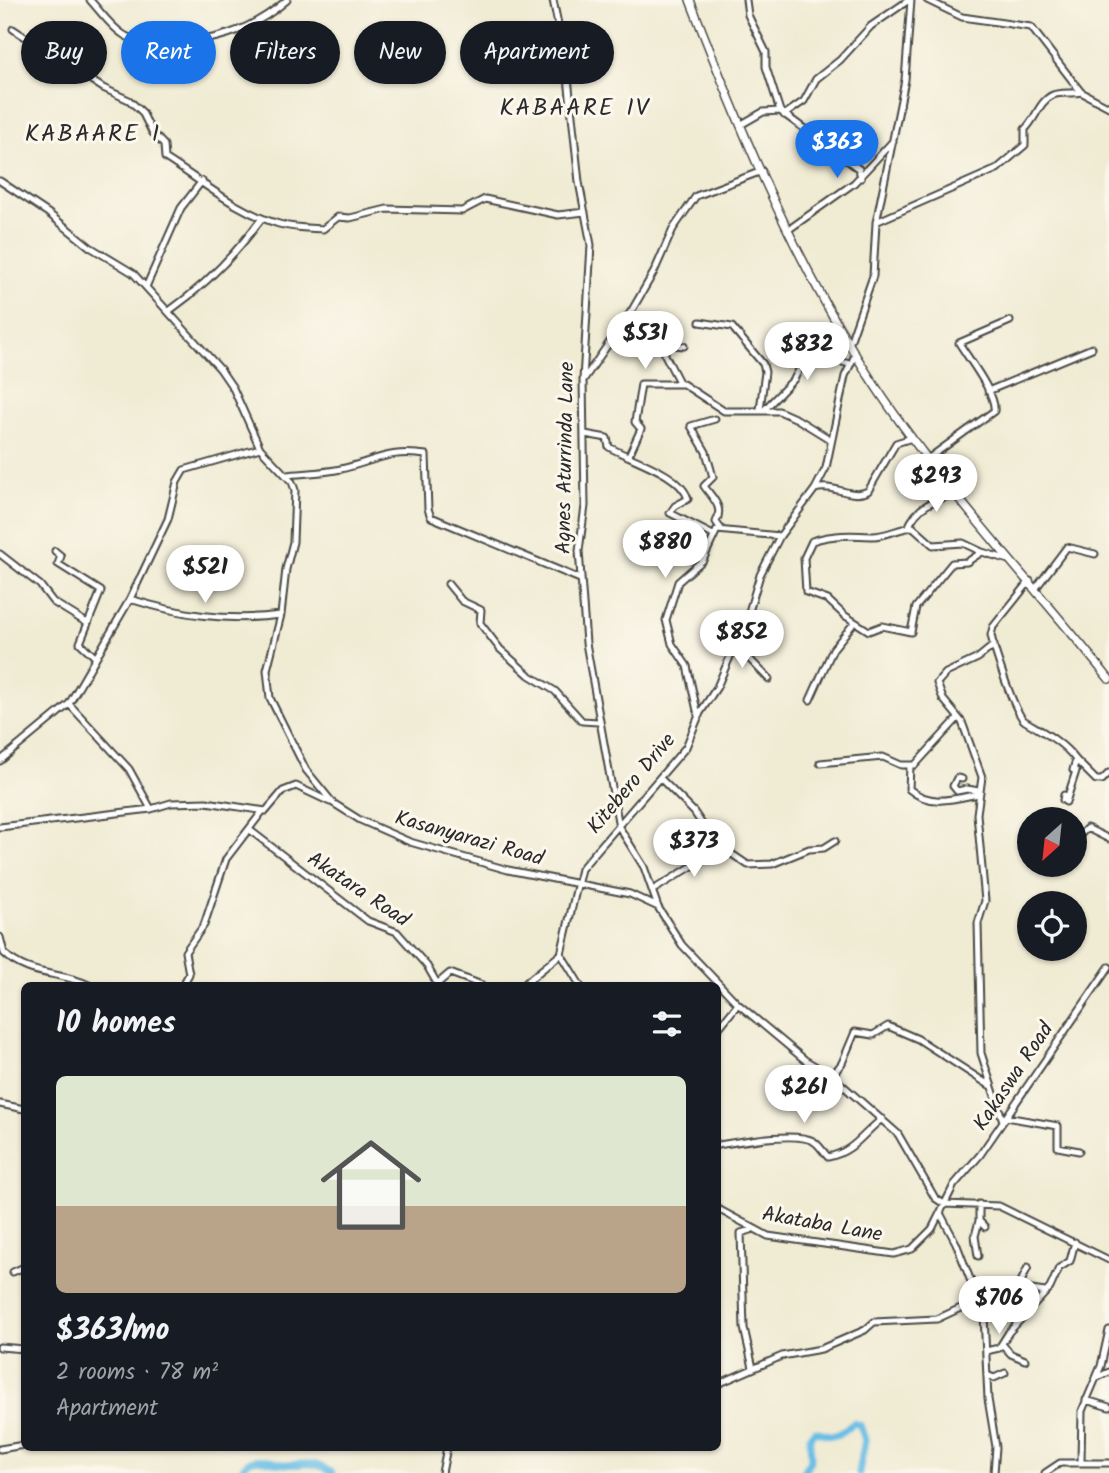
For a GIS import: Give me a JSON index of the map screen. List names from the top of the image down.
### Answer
{
  "streets": {
    "street": [
      "Agnes Aturrinda Lane",
      "Kitebero Drive",
      "Kasanyarazi Road",
      "Akatara Road",
      "Kakaswa Road",
      "Akataba Lane"
    ]
  },
  "crossings": [
    ["Agnes Aturrinda Lane", "Kitebero Drive"],
    ["Agnes Aturrinda Lane", "Kasanyarazi Road"],
    ["Kitebero Drive", "Kasanyarazi Road"],
    ["Kakaswa Road", "Akataba Lane"]
  ],
  "districts": ["KABAARE IV", "KABAARE I"],
  "north": "bottom left",
  "page": {
    "chip": [
      "Buy",
      "Rent",
      "Filters",
      "New",
      "Apartment"
    ],
    "price": [
      "$363",
      "$531",
      "$832",
      "$293",
      "$880",
      "$521",
      "$852",
      "$373",
      "$261",
      "$706"
    ],
    "heading": "10 homes",
    "list": [
      {
        "name": "$363/mo",
        "note": "2 rooms · 78 m² · Apartment"
      }
    ]
  }
}
